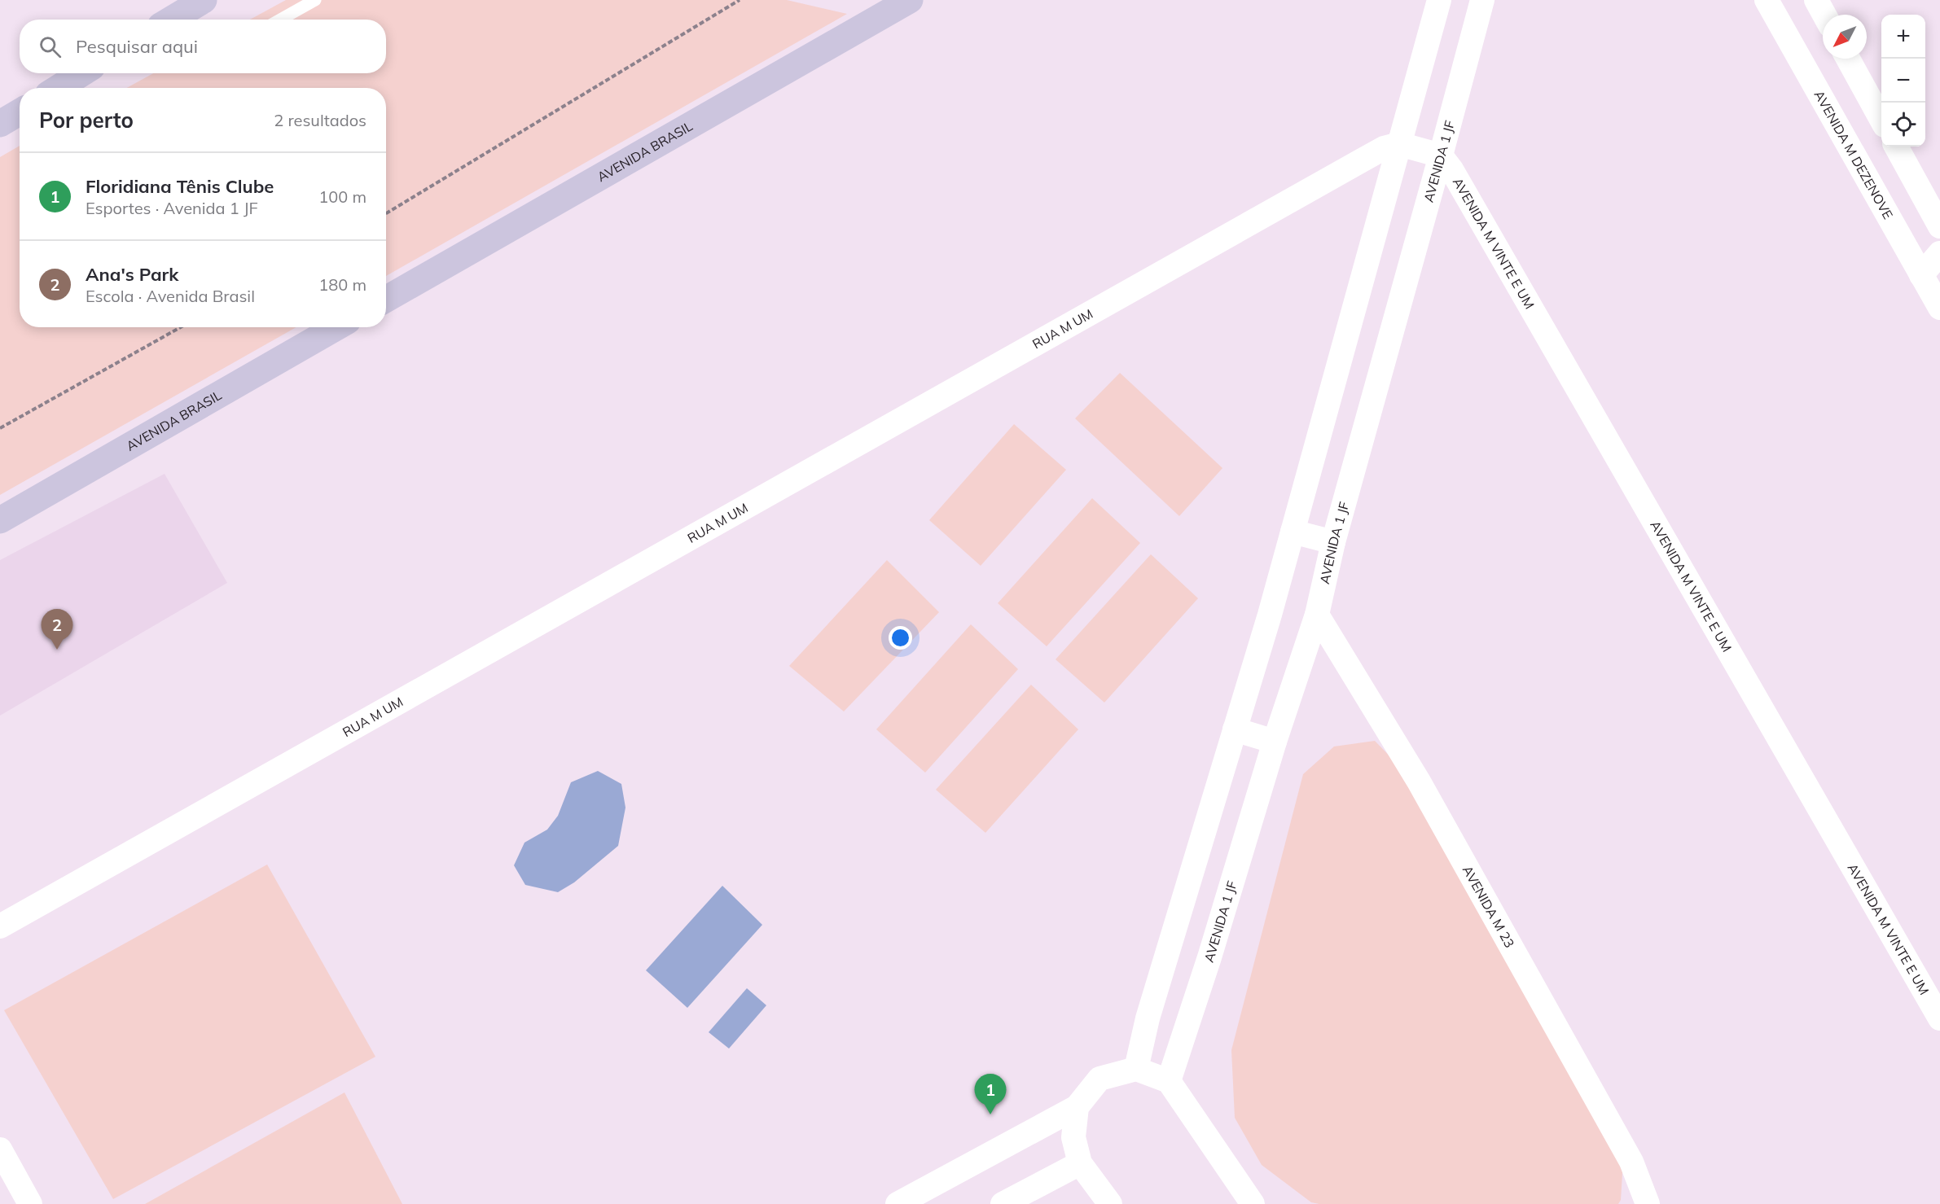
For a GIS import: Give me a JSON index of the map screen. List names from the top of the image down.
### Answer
{
  "streets": {
    "main road": ["AVENIDA BRASIL"],
    "street": [
      "AVENIDA M DEZENOVE",
      "AVENIDA 1 JF",
      "AVENIDA M VINTE E UM",
      "RUA M UM",
      "AVENIDA M 23"
    ]
  },
  "crossings": [
    ["AVENIDA 1 JF", "AVENIDA M VINTE E UM"],
    ["AVENIDA 1 JF", "AVENIDA M 23"]
  ],
  "north": "bottom left",
  "page": {
    "map_buttons": ["+", "−"],
    "search": "Pesquisar aqui",
    "heading": ["Por perto", "2 resultados"],
    "list": [
      {
        "mark": "1",
        "name": "Floridiana Tênis Clube",
        "note": "Esportes · Avenida 1 JF",
        "value": "100 m"
      },
      {
        "mark": "2",
        "name": "Ana's Park",
        "note": "Escola · Avenida Brasil",
        "value": "180 m"
      }
    ],
    "pins": ["2", "1"]
  }
}
